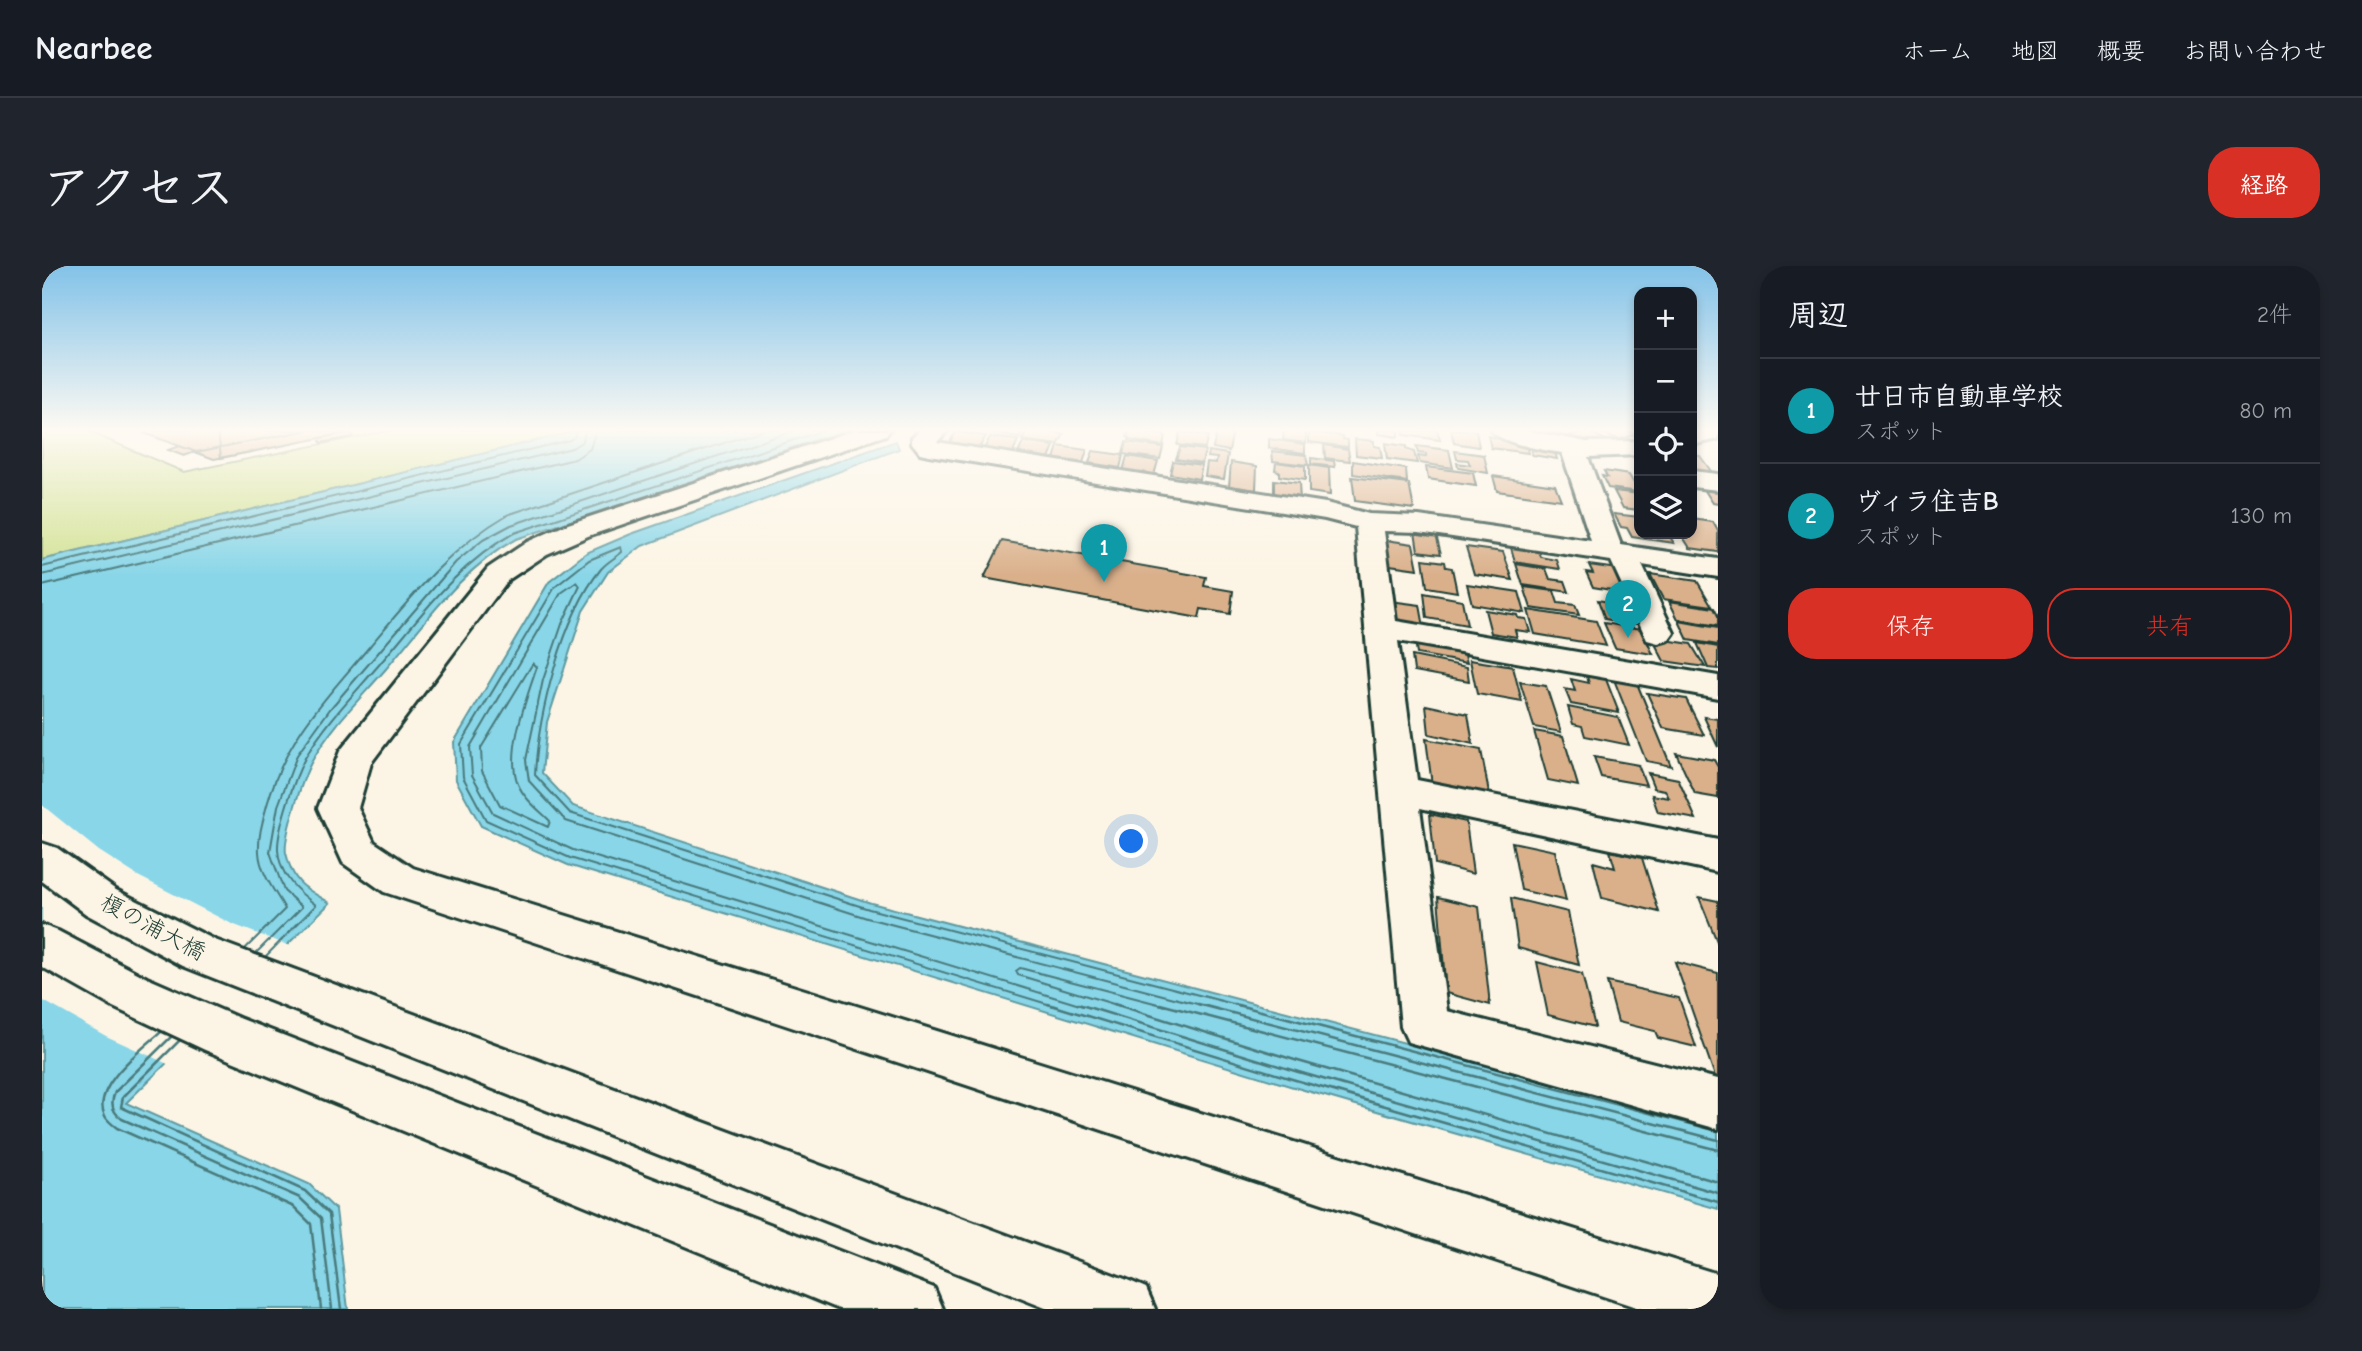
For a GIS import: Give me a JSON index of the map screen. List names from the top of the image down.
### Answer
{
  "streets": {
    "street": ["榎の浦大橋"]
  },
  "page": {
    "header": "Nearbee",
    "nav": [
      "ホーム",
      "地図",
      "概要",
      "お問い合わせ"
    ],
    "title": "アクセス",
    "buttons": [
      "経路",
      ["保存", "共有"]
    ],
    "heading": ["周辺", "2件"],
    "map_buttons": ["+", "−"],
    "list": [
      {
        "mark": "1",
        "name": "廿日市自動車学校",
        "note": "スポット",
        "value": "80 m"
      },
      {
        "mark": "2",
        "name": "ヴィラ住吉B",
        "note": "スポット",
        "value": "130 m"
      }
    ],
    "pins": ["1", "2"]
  }
}
